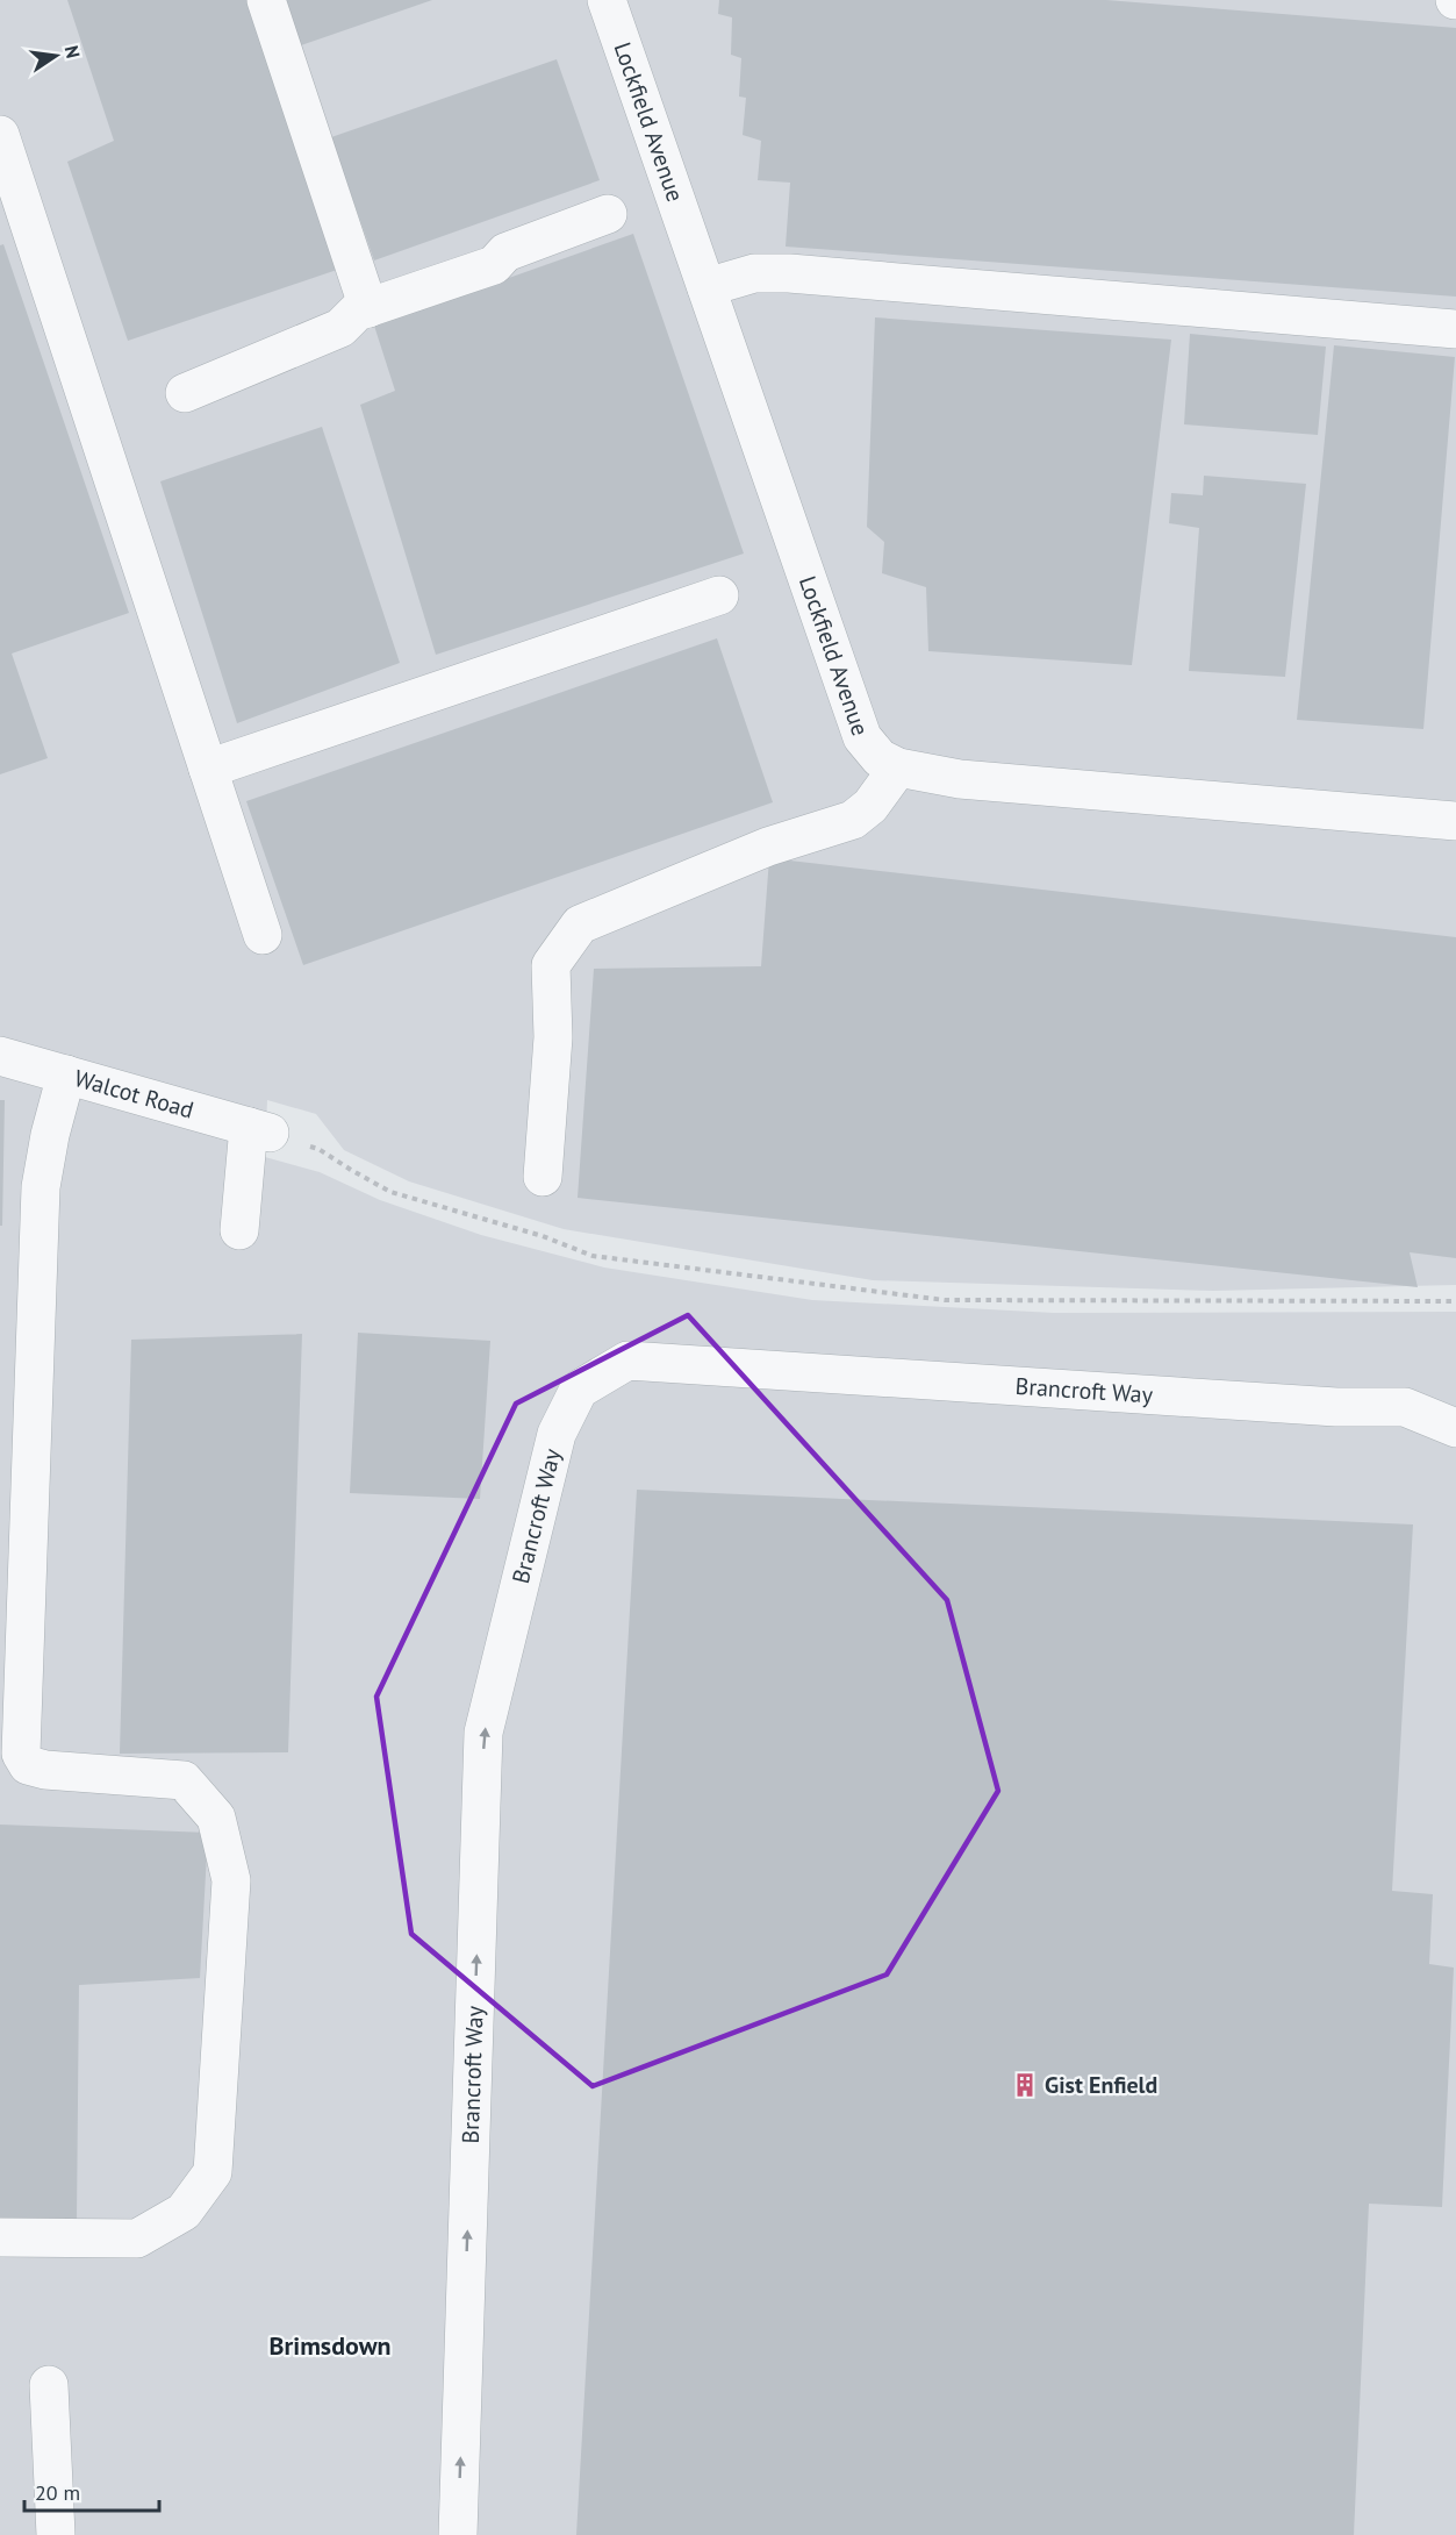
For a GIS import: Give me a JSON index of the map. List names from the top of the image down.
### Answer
{
  "streets": {
    "street": ["Lockfield Avenue", "Walcot Road", "Brancroft Way"]
  },
  "districts": ["Brimsdown"],
  "places": {
    "building": ["Gist Enfield"]
  },
  "scale_bar": "20 m",
  "north": "right"
}
